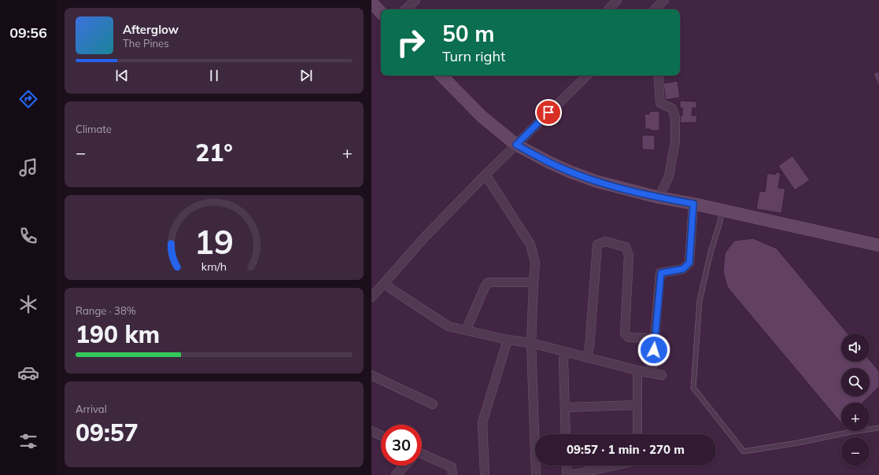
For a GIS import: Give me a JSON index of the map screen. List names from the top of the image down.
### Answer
{
  "page": {
    "tabs": "09:56",
    "turn": ["50 m", "Turn right"],
    "song": ["Afterglow", "The Pines"],
    "tile": [
      "Climate",
      ["Range · 38%", "190 km"],
      ["Arrival", "09:57"]
    ],
    "heat": ["−", "21°", "+"],
    "map_buttons": ["+", "−"],
    "limit": "30",
    "trip": "09:57 · 1 min · 270 m",
    "gauge": ["19", "km/h"]
  }
}
